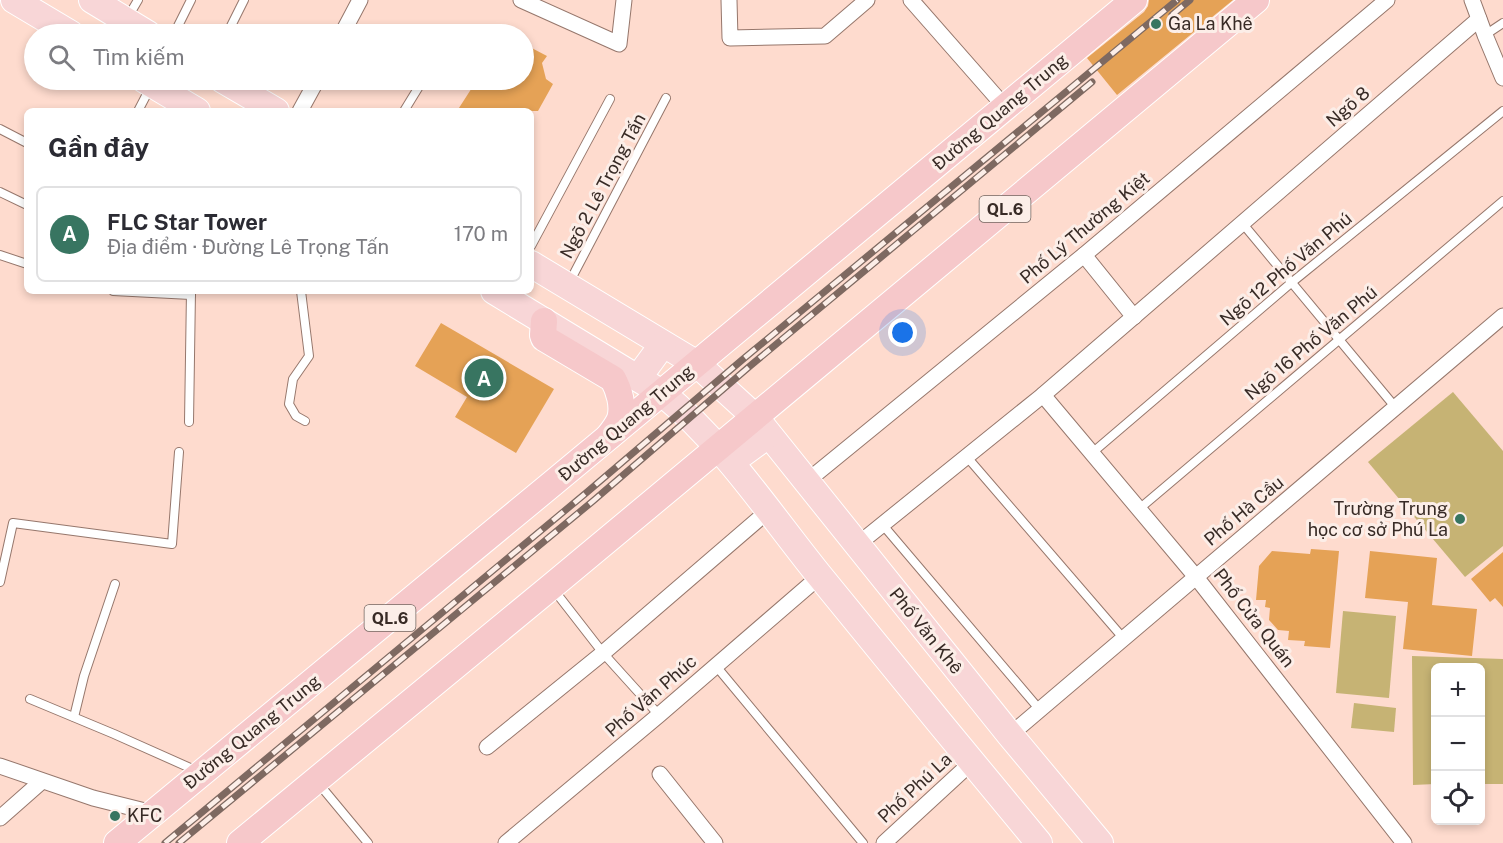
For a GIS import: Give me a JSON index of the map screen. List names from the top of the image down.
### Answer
{
  "streets": {
    "highway": ["Đường Quang Trung", "QL.6"],
    "main road": ["Phố Văn Khê"],
    "street": [
      "Ngõ 8",
      "Phố Lý Thường Kiệt",
      "Phố Hà Cầu",
      "Phố Cửa Quán",
      "Phố Văn Phúc",
      "Phố Phú La"
    ],
    "lane": ["Ngõ 2 Lê Trọng Tấn", "Ngõ 12 Phố Văn Phú", "Ngõ 16 Phố Văn Phú"]
  },
  "crossings": [
    ["Ngõ 8", "Phố Cửa Quán"],
    ["Ngõ 8", "Phố Văn Khê"],
    ["Đường Quang Trung", "Phố Văn Khê"],
    ["Ngõ 2 Lê Trọng Tấn", "Phố Văn Khê"],
    ["QL.6", "Phố Văn Khê"],
    ["Phố Lý Thường Kiệt", "Phố Văn Khê"],
    ["Ngõ 12 Phố Văn Phú", "Phố Cửa Quán"],
    ["Ngõ 16 Phố Văn Phú", "Phố Cửa Quán"],
    ["Phố Hà Cầu", "Phố Cửa Quán"],
    ["Phố Hà Cầu", "Phố Văn Khê"]
  ],
  "places": ["Ga La Khê", "Trường Trung học cơ sở Phú La", "KFC"],
  "page": {
    "search": "Tìm kiếm",
    "heading": "Gần đây",
    "list": [
      {
        "mark": "A",
        "name": "FLC Star Tower",
        "note": "Địa điểm · Đường Lê Trọng Tấn",
        "value": "170 m"
      }
    ],
    "pins": "A",
    "map_buttons": ["+", "−"]
  }
}
